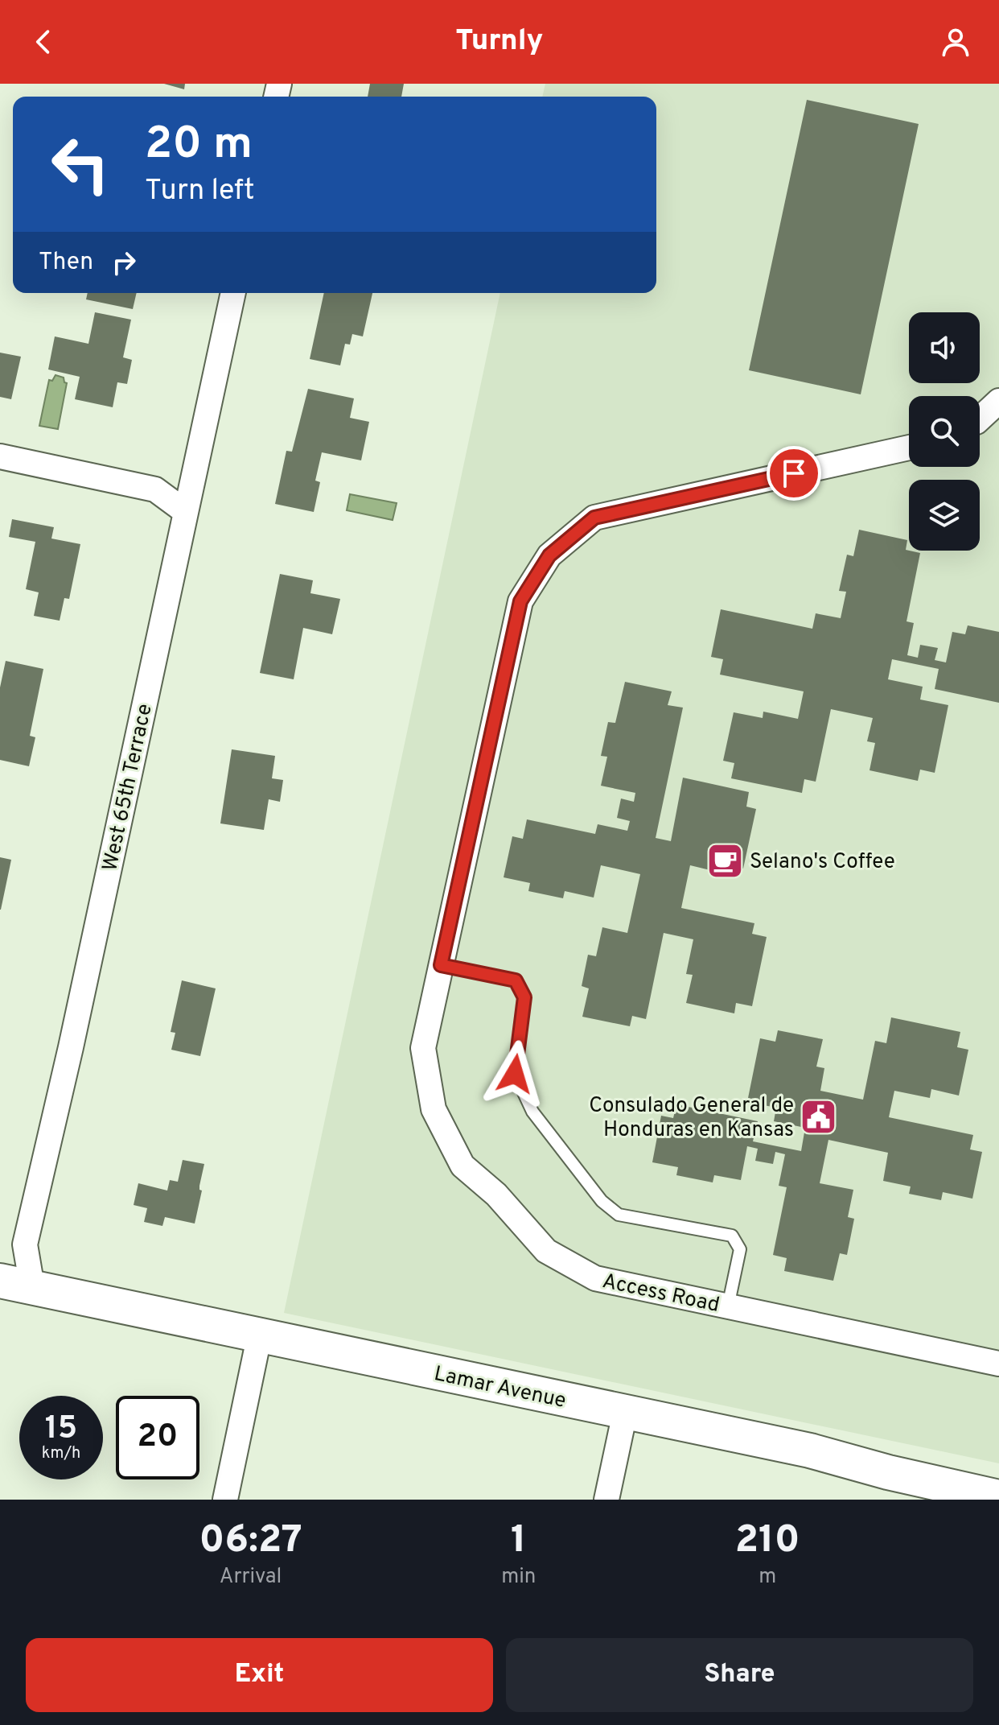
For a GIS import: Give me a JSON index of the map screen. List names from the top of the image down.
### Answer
{
  "streets": {
    "street": ["West 65th Terrace", "Access Road", "Lamar Avenue"]
  },
  "crossings": [
    ["West 65th Terrace", "Lamar Avenue"]
  ],
  "places": {
    "cafe": ["Selano's Coffee"],
    "public building": ["Consulado General de Honduras en Kansas"]
  },
  "page": {
    "header": "Turnly",
    "turn": ["20 m", "Turn left"],
    "then": "Then",
    "speed": "15 km/h",
    "limit": "20",
    "eta": [
      "06:27",
      "Arrival",
      "1",
      "min",
      "210",
      "m"
    ],
    "buttons": ["Exit", "Share"]
  }
}
